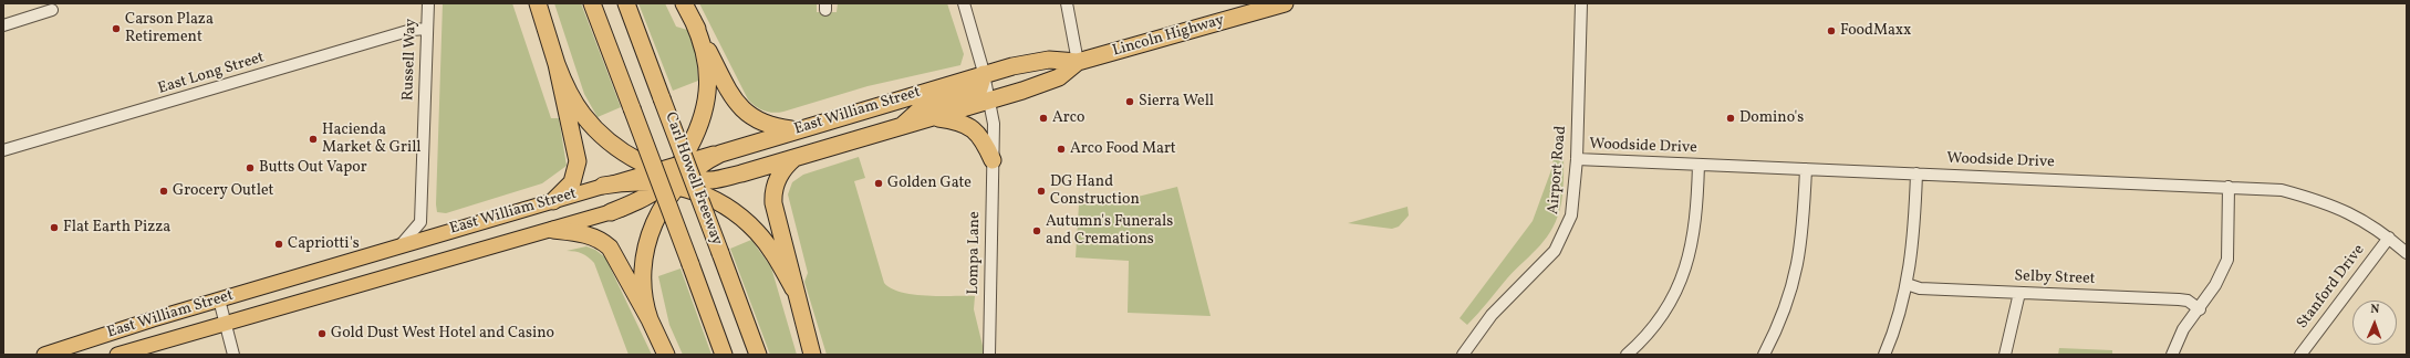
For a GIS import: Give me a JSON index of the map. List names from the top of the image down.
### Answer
{
  "streets": {
    "highway": ["Lincoln Highway", "East William Street", "Carl Howell Freeway"],
    "street": [
      "Russell Way",
      "East Long Street",
      "Woodside Drive",
      "Airport Road",
      "Lompa Lane",
      "Selby Street",
      "Stanford Drive"
    ]
  },
  "crossings": [
    ["Lincoln Highway", "East William Street"],
    ["Lincoln Highway", "Lompa Lane"],
    ["Russell Way", "East Long Street"],
    ["East William Street", "Lompa Lane"],
    ["Woodside Drive", "Airport Road"],
    ["Woodside Drive", "Stanford Drive"]
  ],
  "places": [
    "Carson Plaza Retirement",
    "FoodMaxx",
    "Sierra Well",
    "Arco",
    "Domino's",
    "Hacienda Market & Grill",
    "Arco Food Mart",
    "Butts Out Vapor",
    "Golden Gate",
    "Grocery Outlet",
    "DG Hand Construction",
    "Flat Earth Pizza",
    "Autumn's Funerals and Cremations",
    "Capriotti's",
    "Gold Dust West Hotel and Casino"
  ],
  "north": "top"
}
